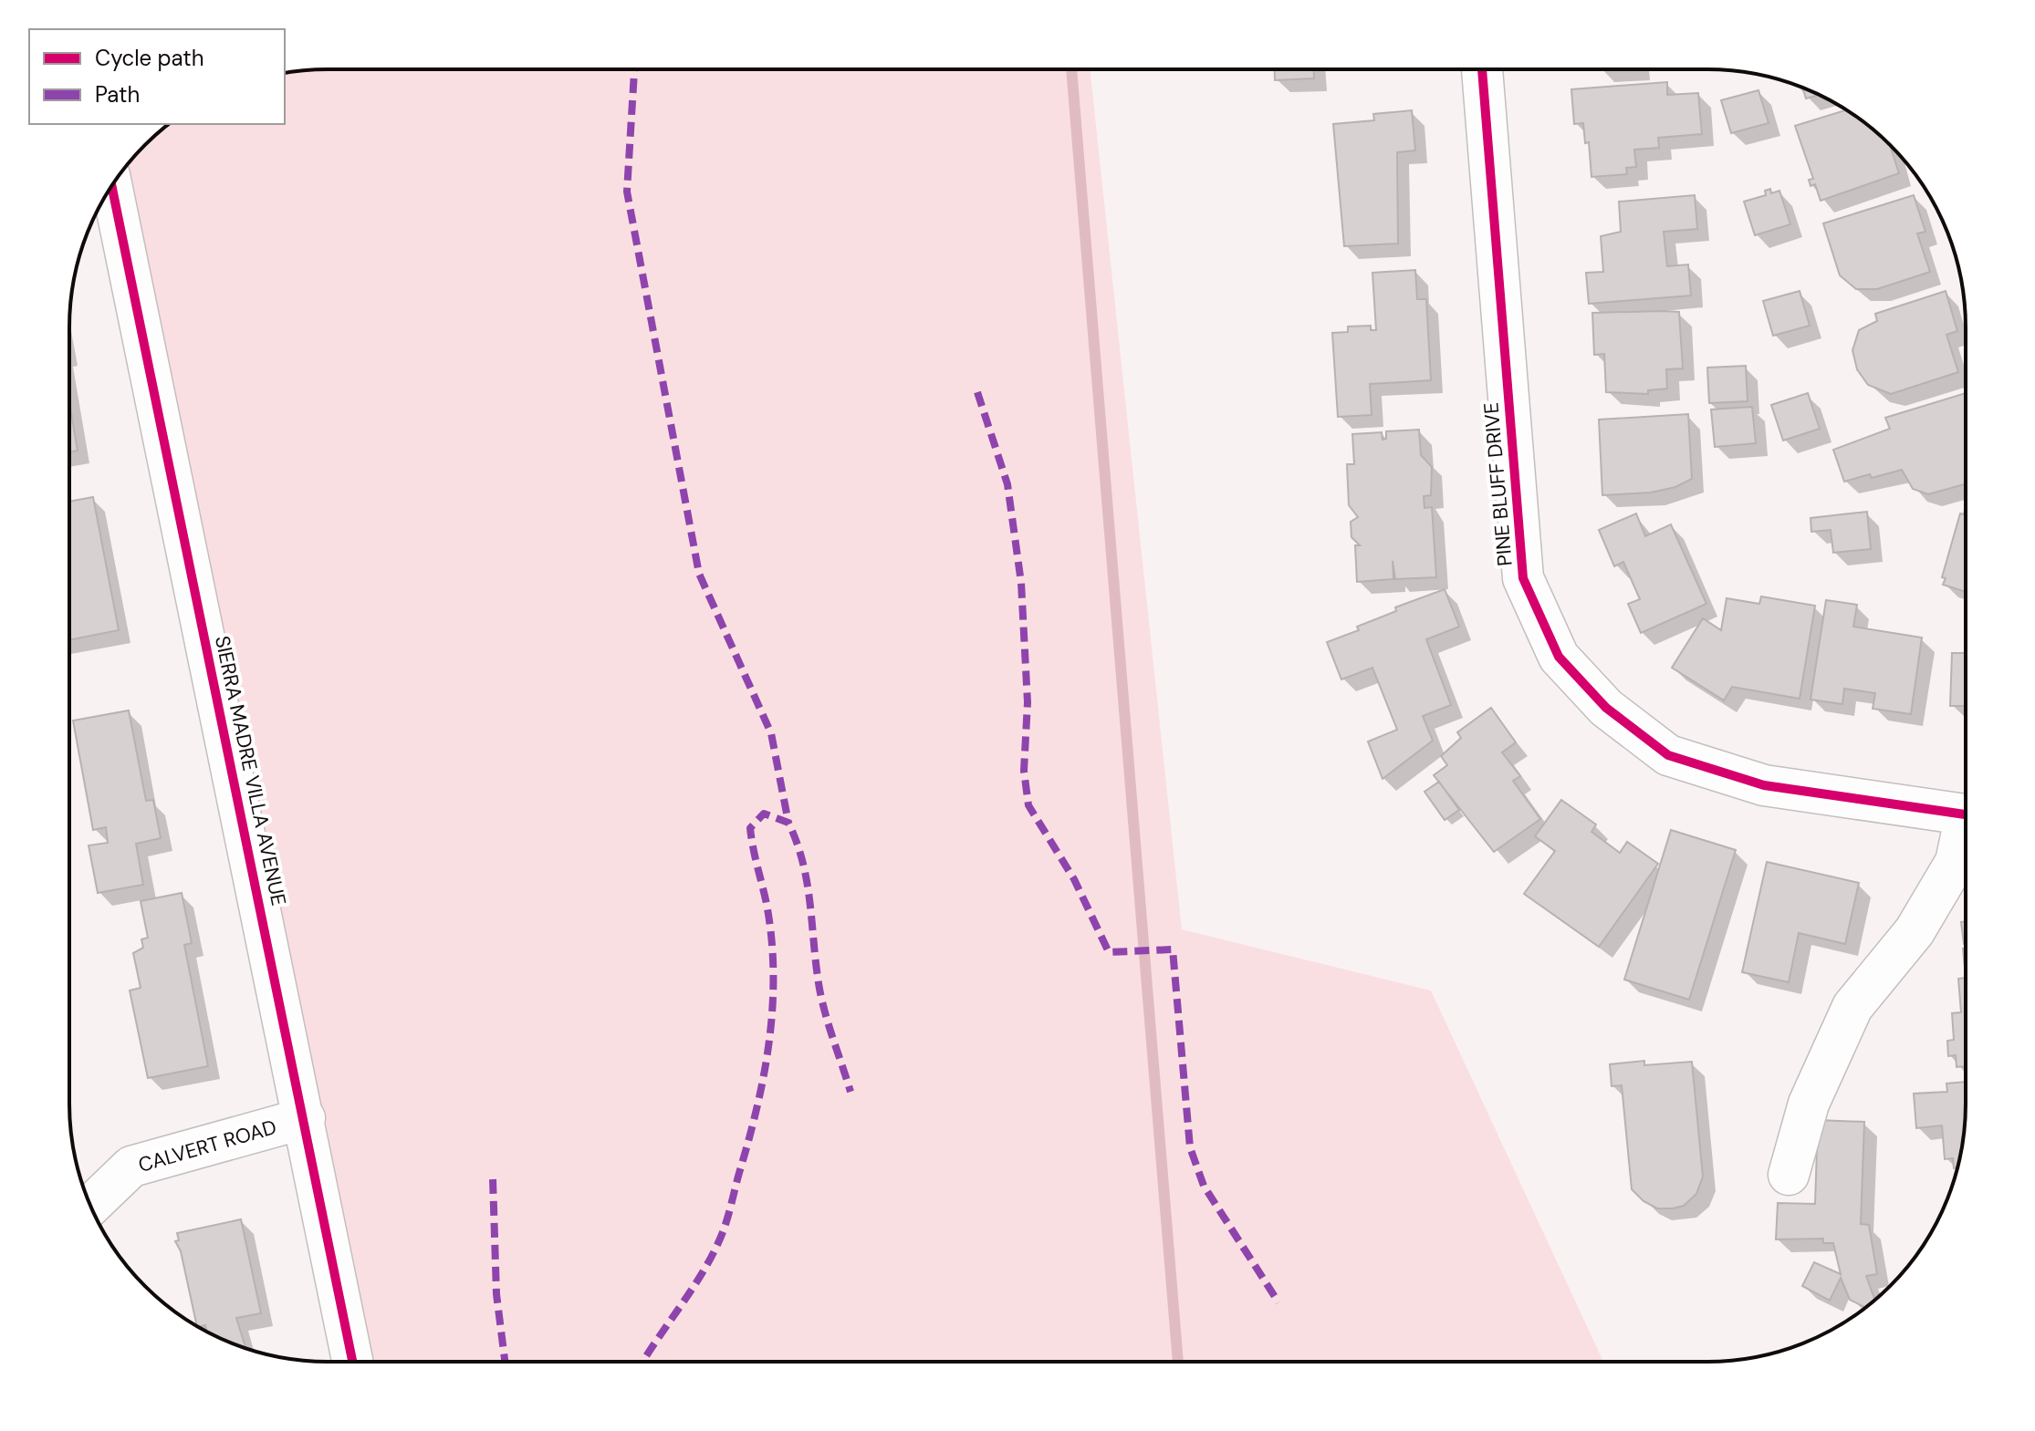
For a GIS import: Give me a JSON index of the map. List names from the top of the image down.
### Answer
{
  "streets": {
    "street": ["PINE BLUFF DRIVE", "SIERRA MADRE VILLA AVENUE", "CALVERT ROAD"]
  },
  "crossings": [
    ["SIERRA MADRE VILLA AVENUE", "CALVERT ROAD"]
  ],
  "legend": ["Cycle path", "Path"]
}
